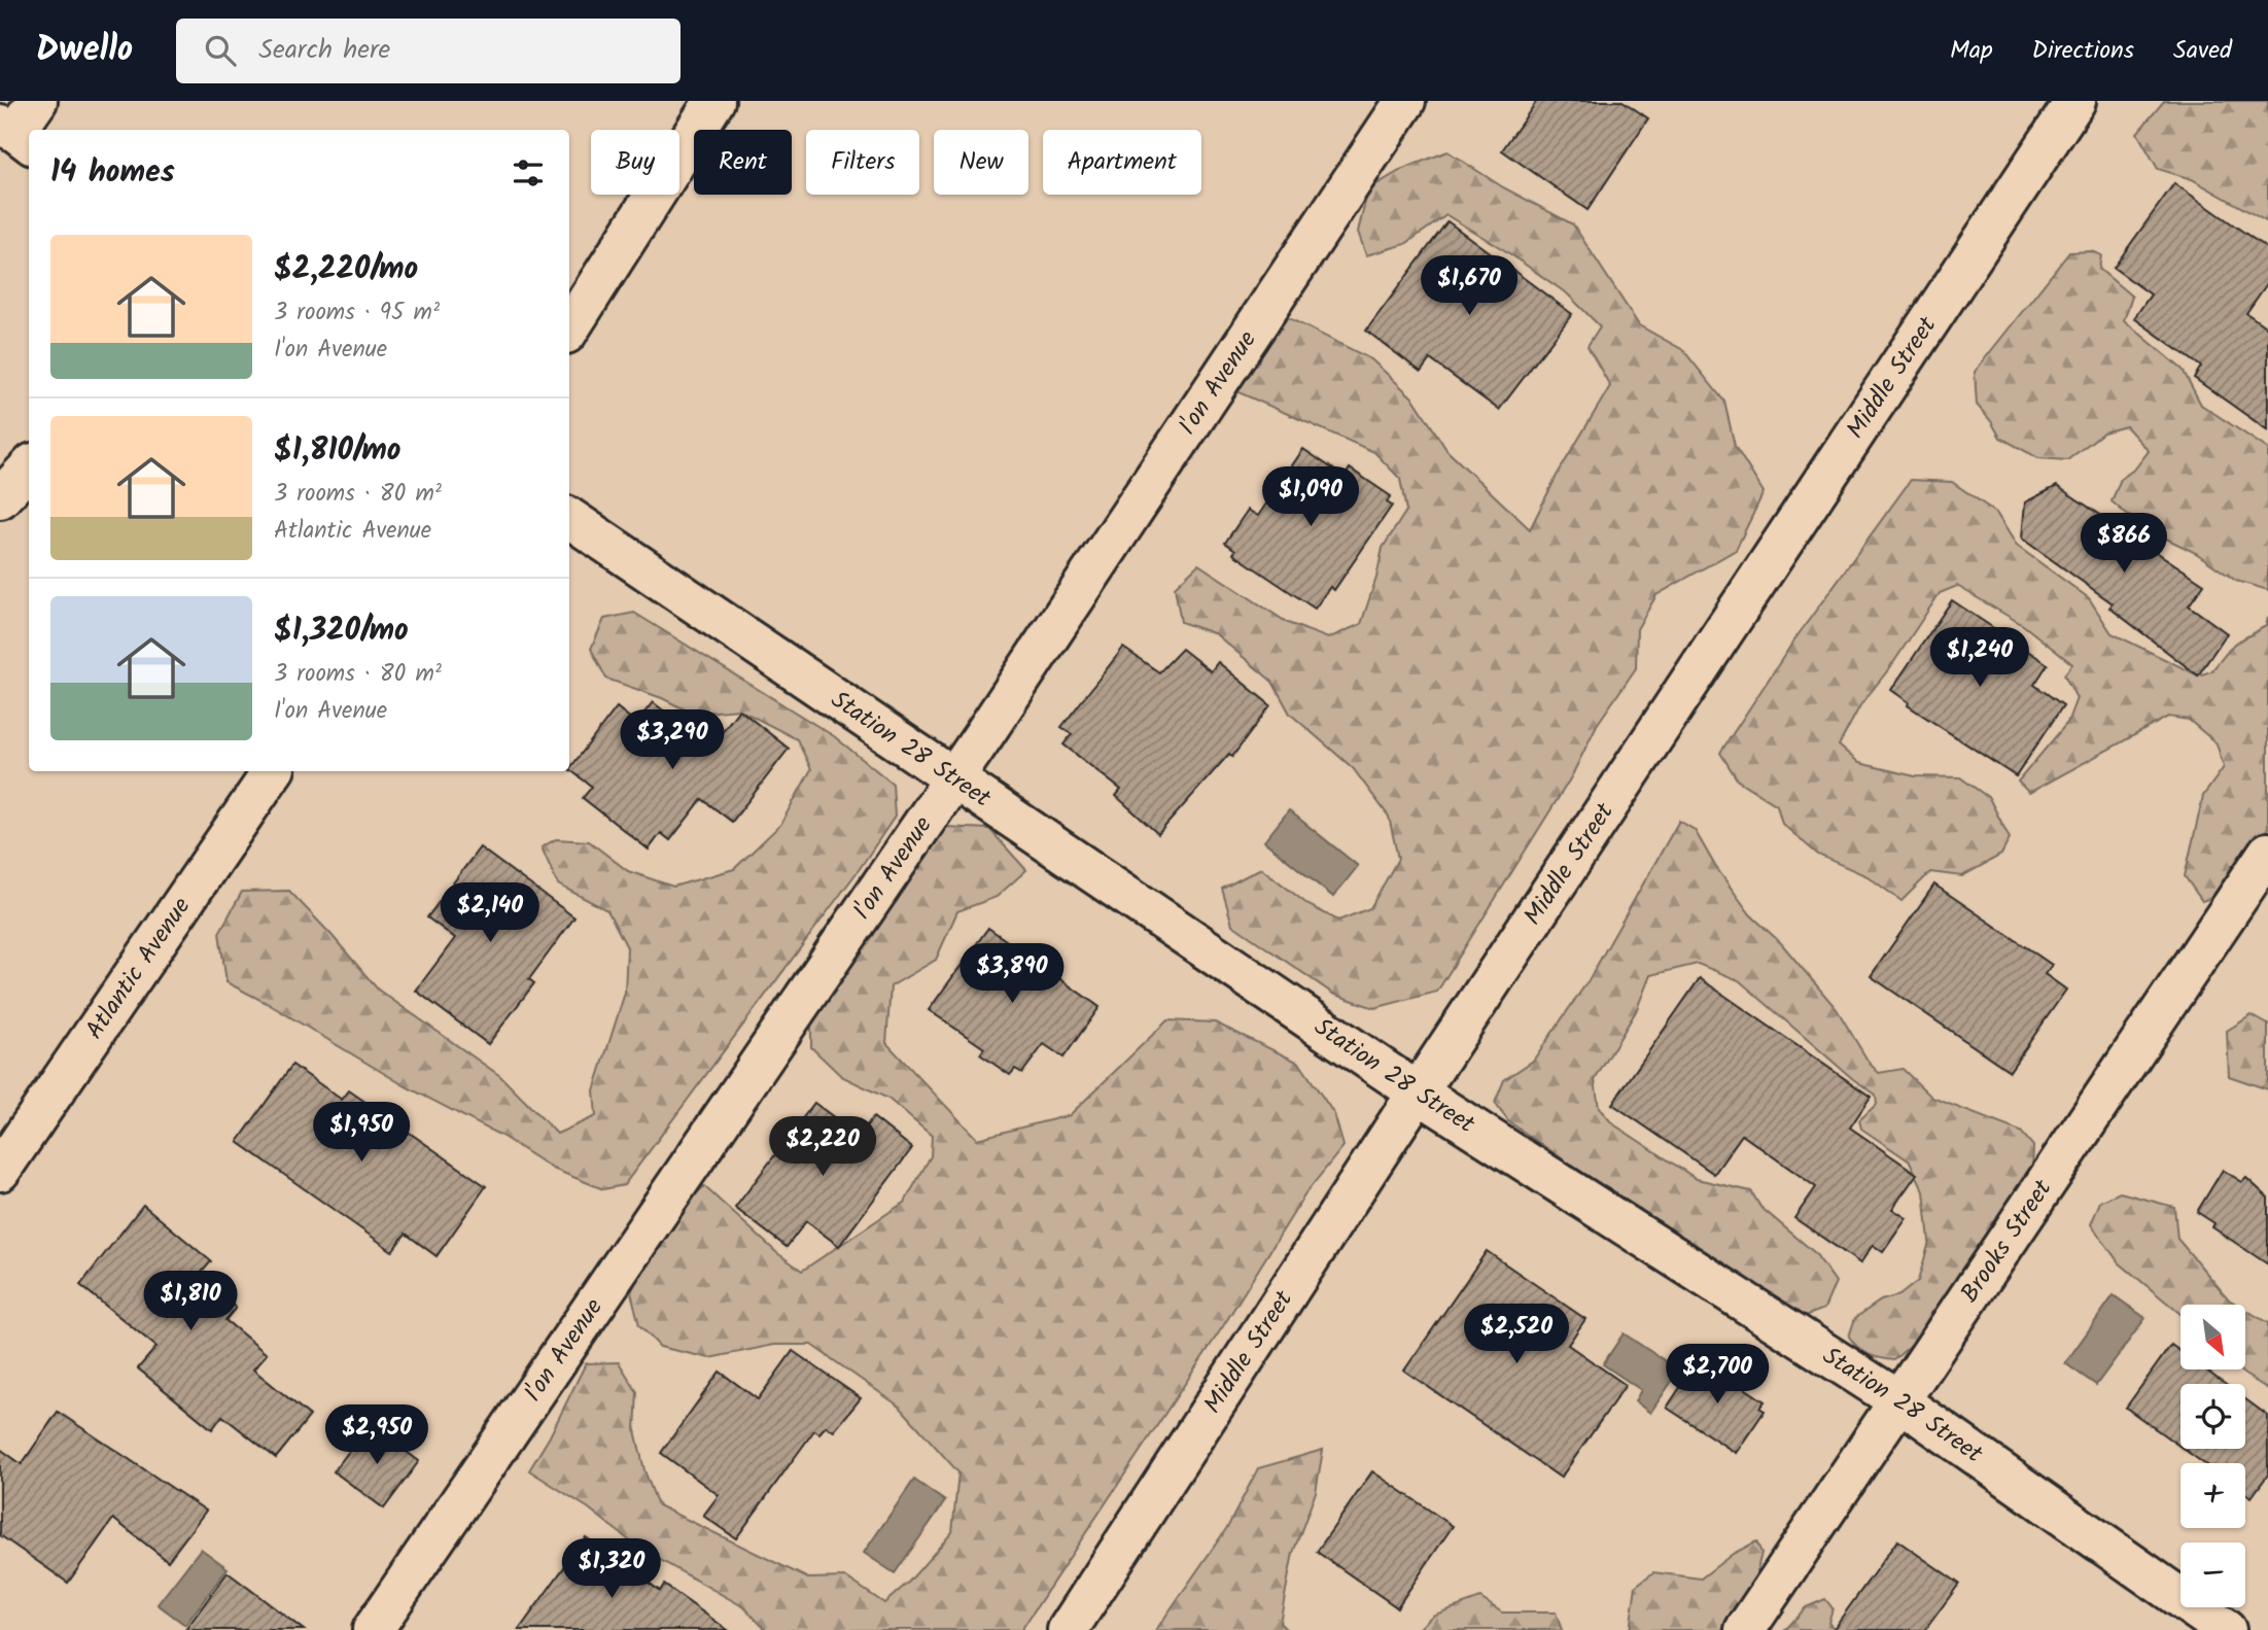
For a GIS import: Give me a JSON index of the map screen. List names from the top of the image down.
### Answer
{
  "streets": {
    "street": [
      "Middle Street",
      "I'on Avenue",
      "Station 28 Street",
      "Atlantic Avenue",
      "Brooks Street"
    ]
  },
  "crossings": [
    ["Middle Street", "Station 28 Street"],
    ["I'on Avenue", "Station 28 Street"],
    ["Station 28 Street", "Brooks Street"]
  ],
  "north": "bottom right",
  "page": {
    "header": "Dwello",
    "search": "Search here",
    "nav": ["Map", "Directions", "Saved"],
    "chip": [
      "Buy",
      "Rent",
      "Filters",
      "New",
      "Apartment"
    ],
    "heading": "14 homes",
    "list": [
      {
        "name": "$2,220/mo",
        "note": "3 rooms · 95 m² · I'on Avenue"
      },
      {
        "name": "$1,810/mo",
        "note": "3 rooms · 80 m² · Atlantic Avenue"
      },
      {
        "name": "$1,320/mo",
        "note": "3 rooms · 80 m² · I'on Avenue"
      }
    ],
    "price": [
      "$1,670",
      "$1,090",
      "$866",
      "$1,240",
      "$3,290",
      "$2,140",
      "$3,890",
      "$1,950",
      "$2,220",
      "$1,810",
      "$2,520",
      "$2,700",
      "$2,950",
      "$1,320"
    ],
    "map_buttons": ["+", "−"]
  }
}
